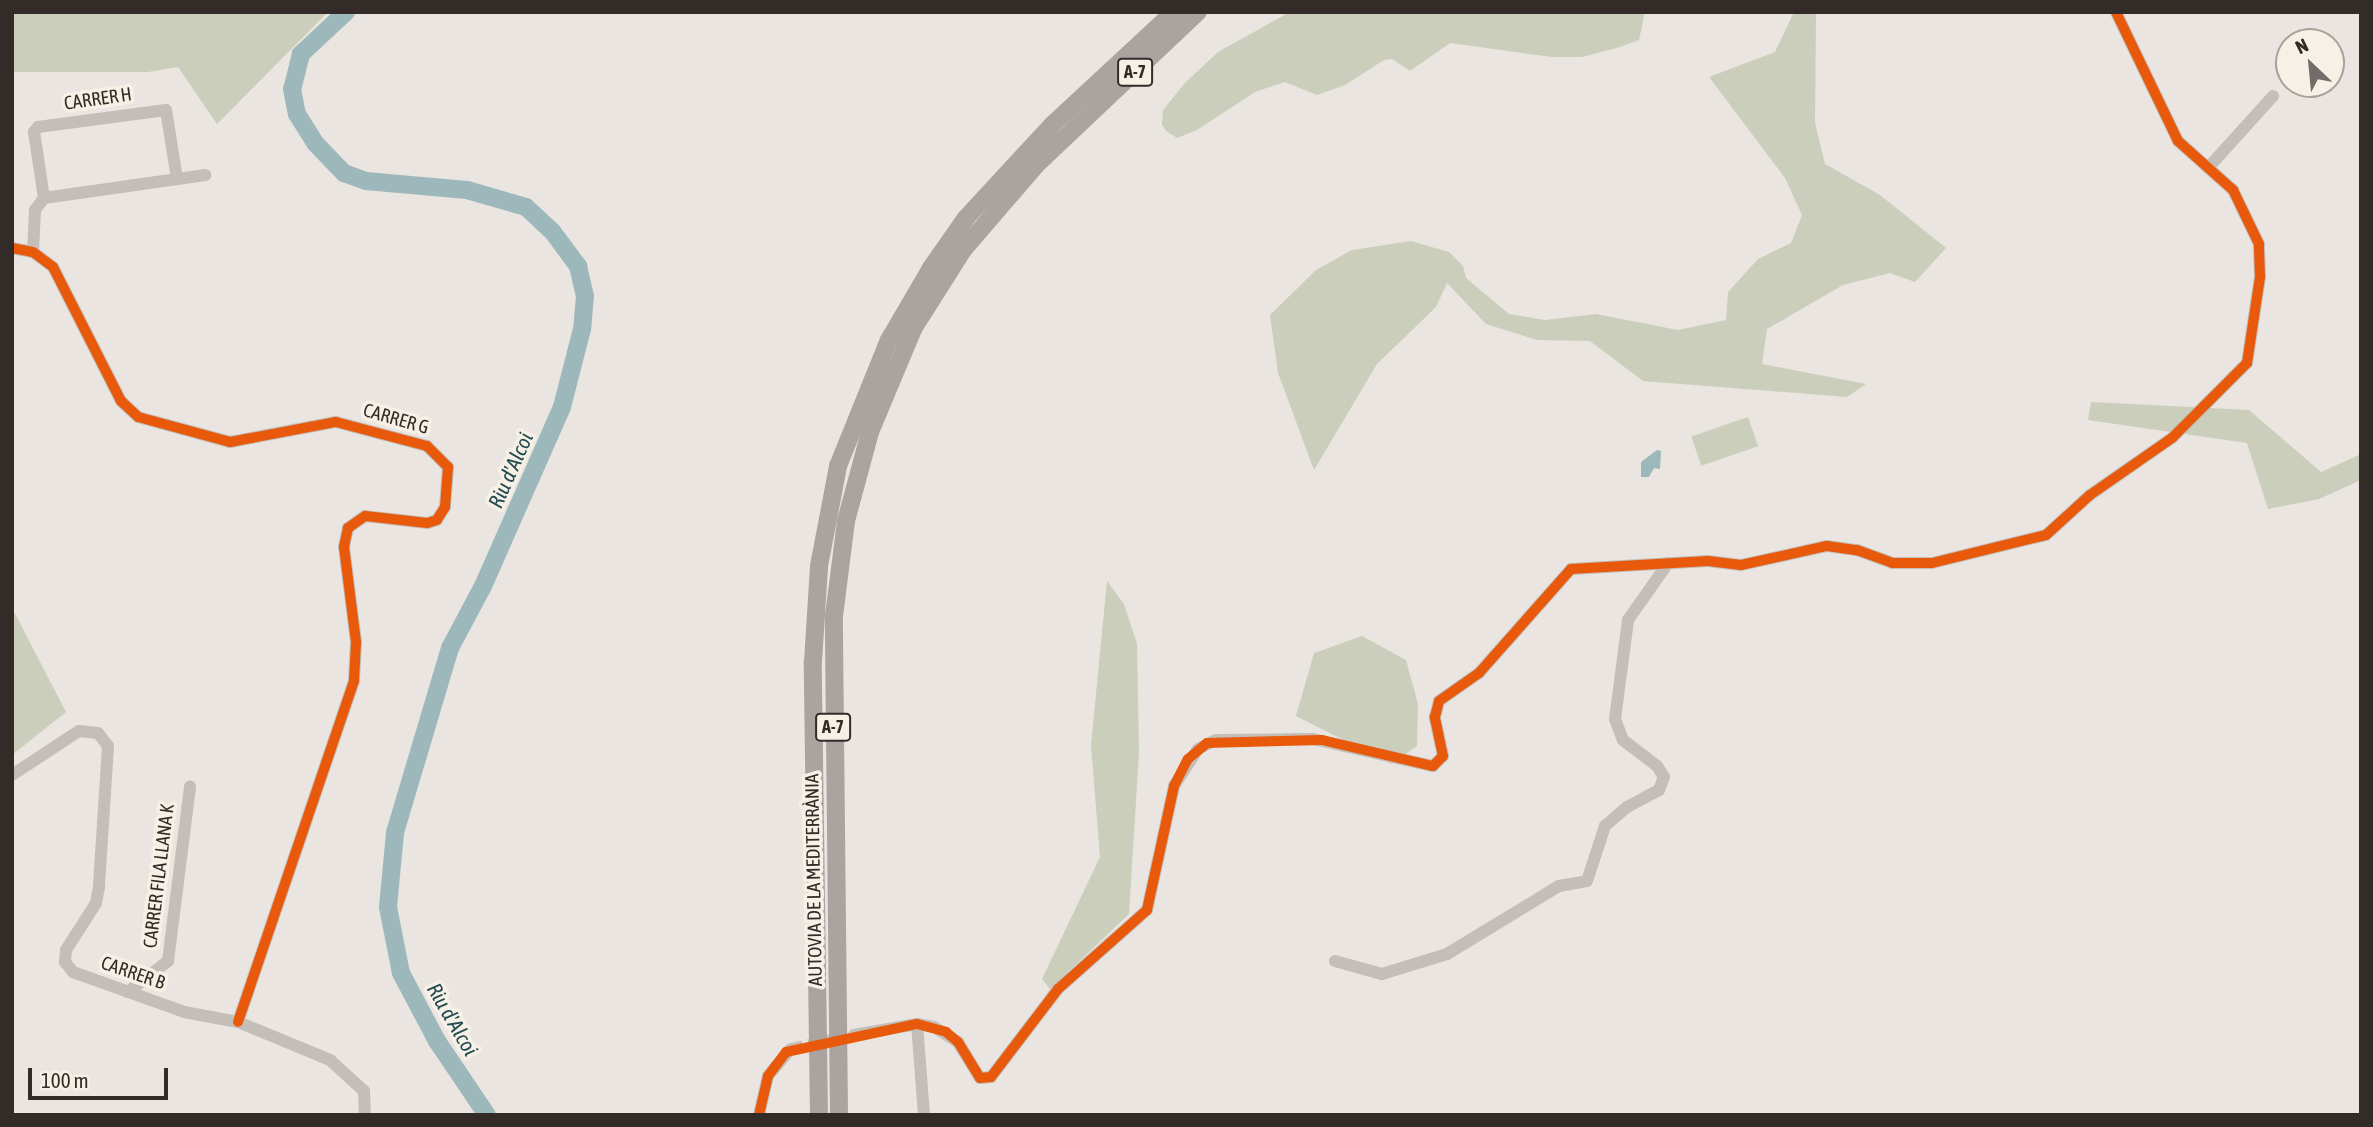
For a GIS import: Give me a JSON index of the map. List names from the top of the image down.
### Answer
{
  "streets": {
    "highway": ["A-7", "AUTOVIA DE LA MEDITERRÀNIA"],
    "street": [
      "CARRER H",
      "CARRER G",
      "CARRER FILA LLANA K",
      "CARRER B"
    ]
  },
  "crossings": [
    ["CARRER H", "CARRER G"],
    ["CARRER G", "CARRER B"],
    ["CARRER FILA LLANA K", "CARRER B"]
  ],
  "water": ["Riu d'Alcoi"],
  "scale_bar": "100 m",
  "north": "top left"
}
